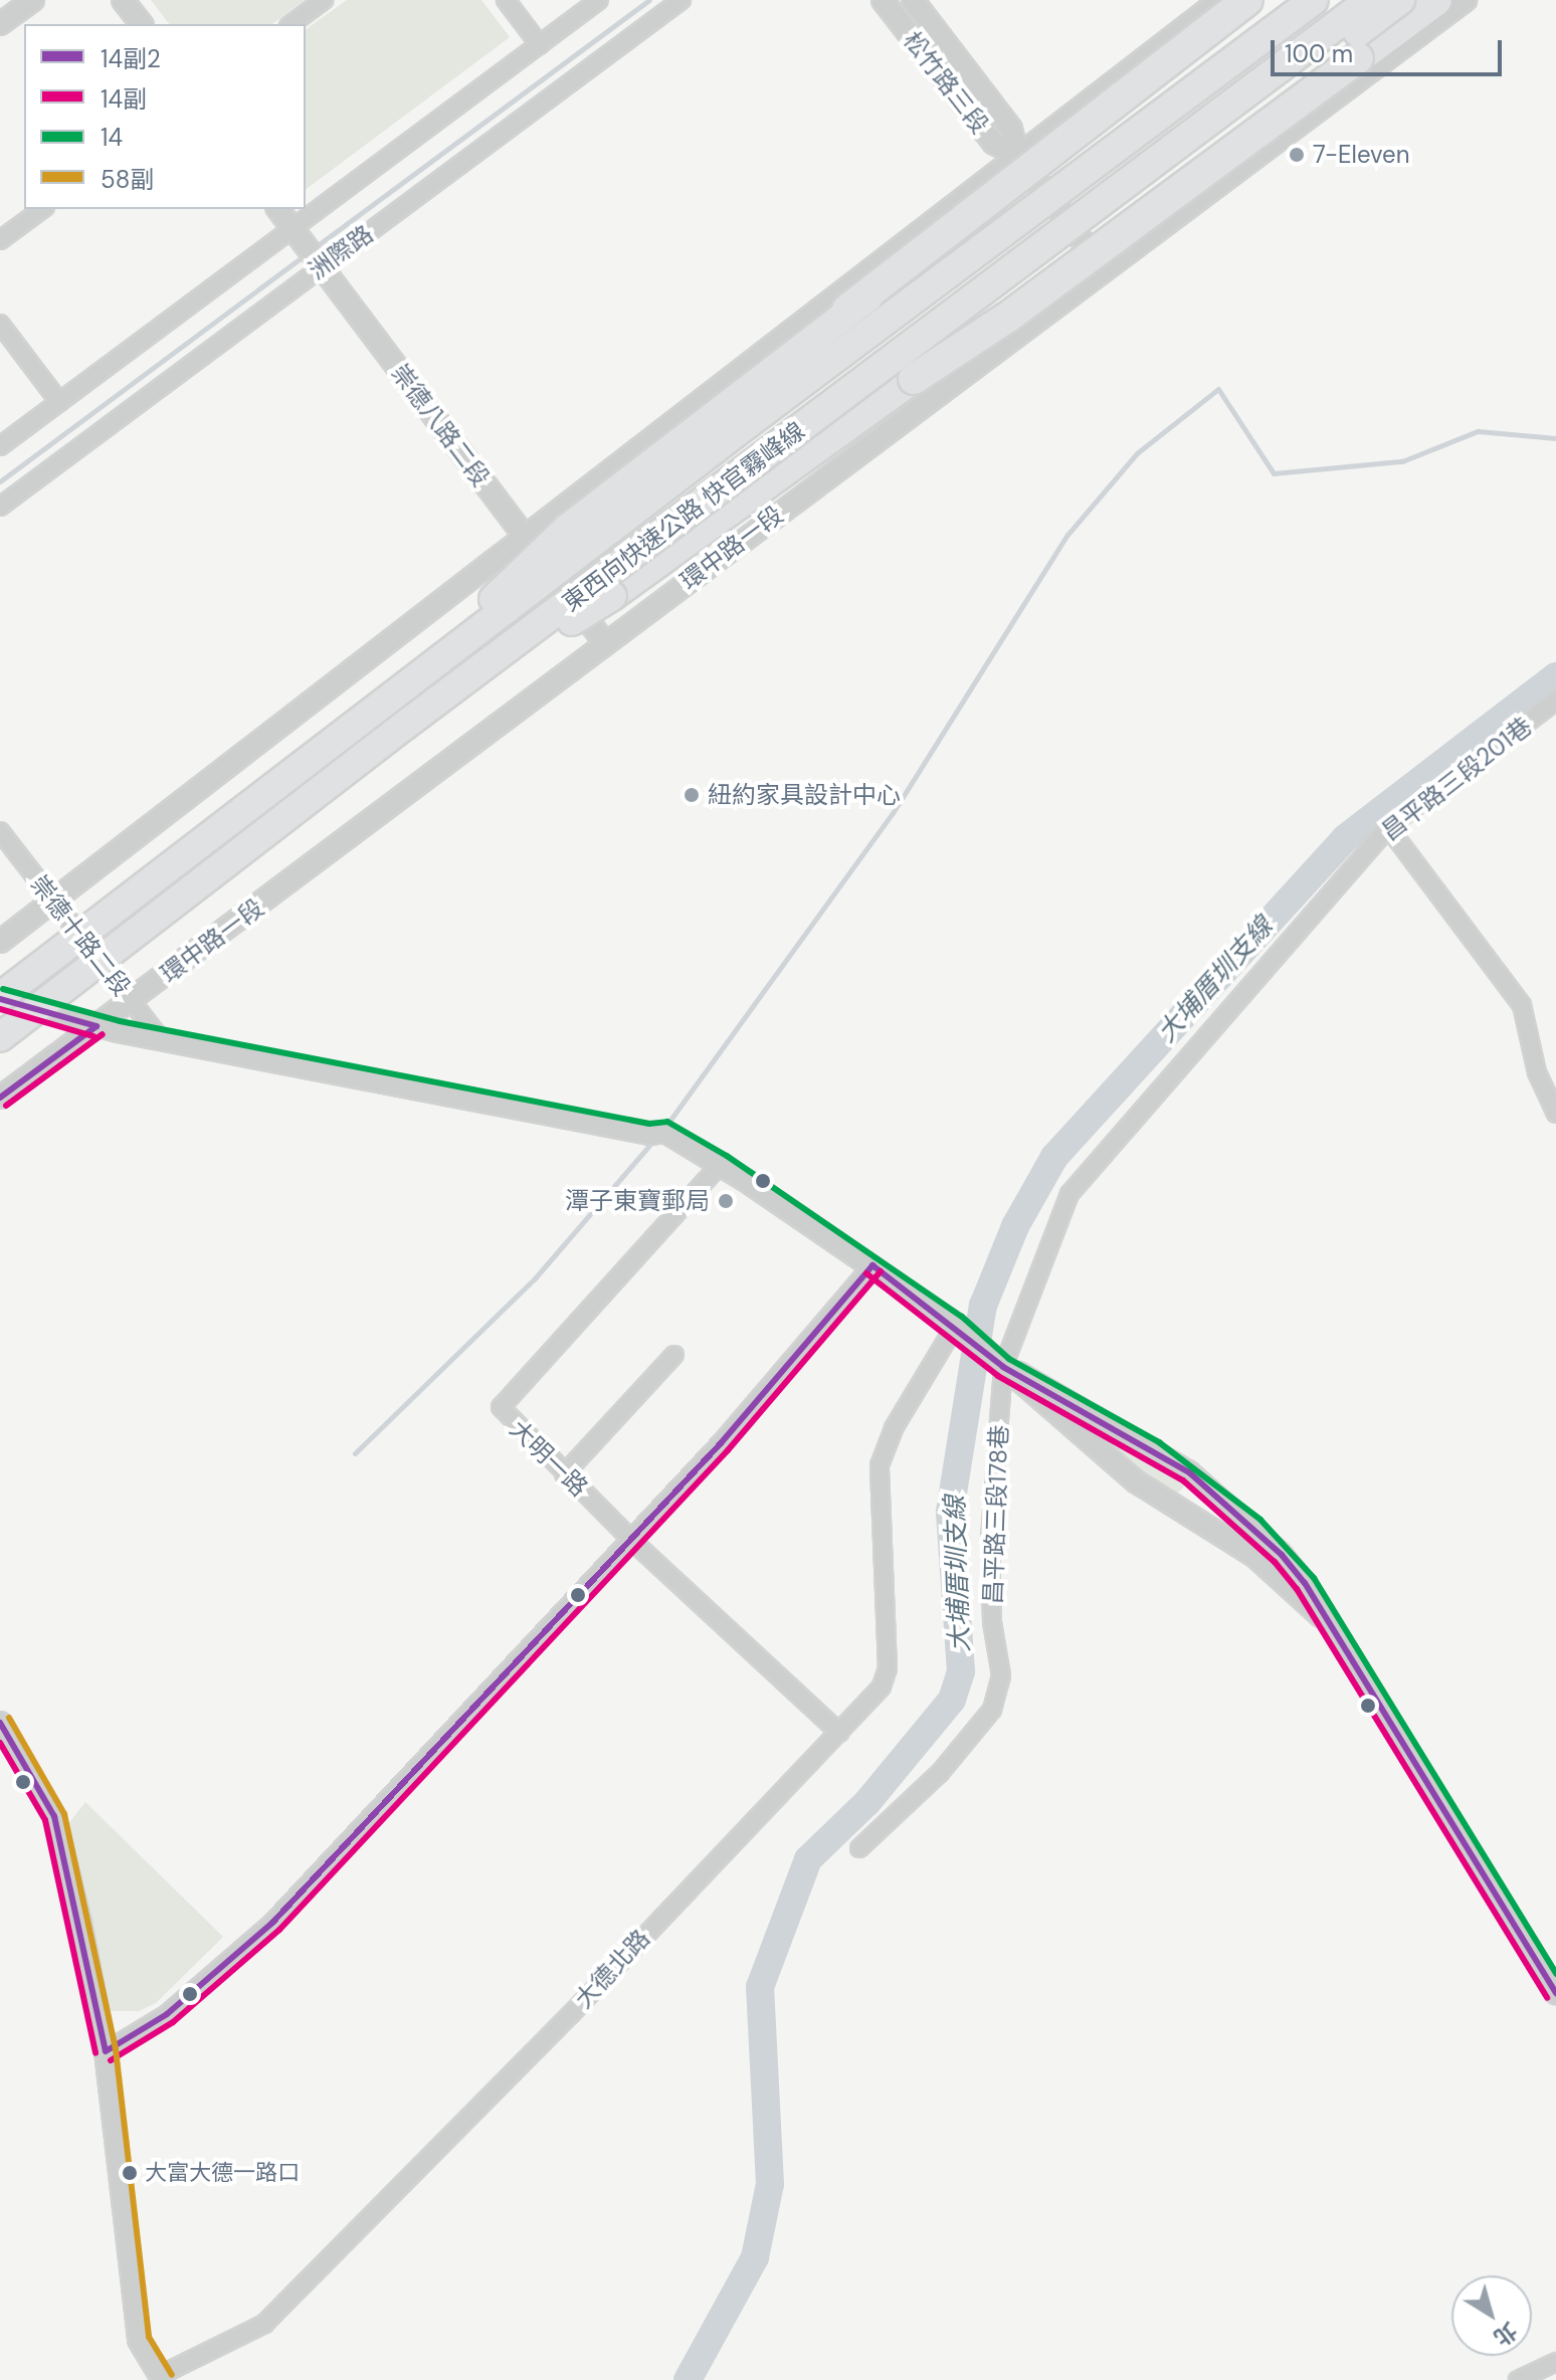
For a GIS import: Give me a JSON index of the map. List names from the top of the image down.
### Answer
{
  "streets": {
    "highway": ["東西向快速公路 快官霧峰線"],
    "street": [
      "松竹路三段",
      "洲際路",
      "崇德八路二段",
      "環中路一段",
      "昌平路三段201巷",
      "崇德十路二段",
      "大明一路",
      "昌平路三段178巷",
      "大德北路"
    ]
  },
  "crossings": [
    ["松竹路三段", "環中路一段"],
    ["洲際路", "崇德八路二段"],
    ["崇德八路二段", "環中路一段"],
    ["環中路一段", "崇德十路二段"],
    ["昌平路三段201巷", "昌平路三段178巷"],
    ["大明一路", "大德北路"]
  ],
  "water": ["大埔厝圳支線"],
  "places": [
    "7-Eleven",
    "紐約家具設計中心",
    "潭子東寶郵局",
    "大富大德一路口"
  ],
  "lines": [
    "transit line 14",
    "transit line 14副2",
    "transit line 14副",
    "transit line 58副"
  ],
  "legend": [
    "14副2",
    "14副",
    "14",
    "58副"
  ],
  "scale_bar": "100 m",
  "north": "bottom right"
}
